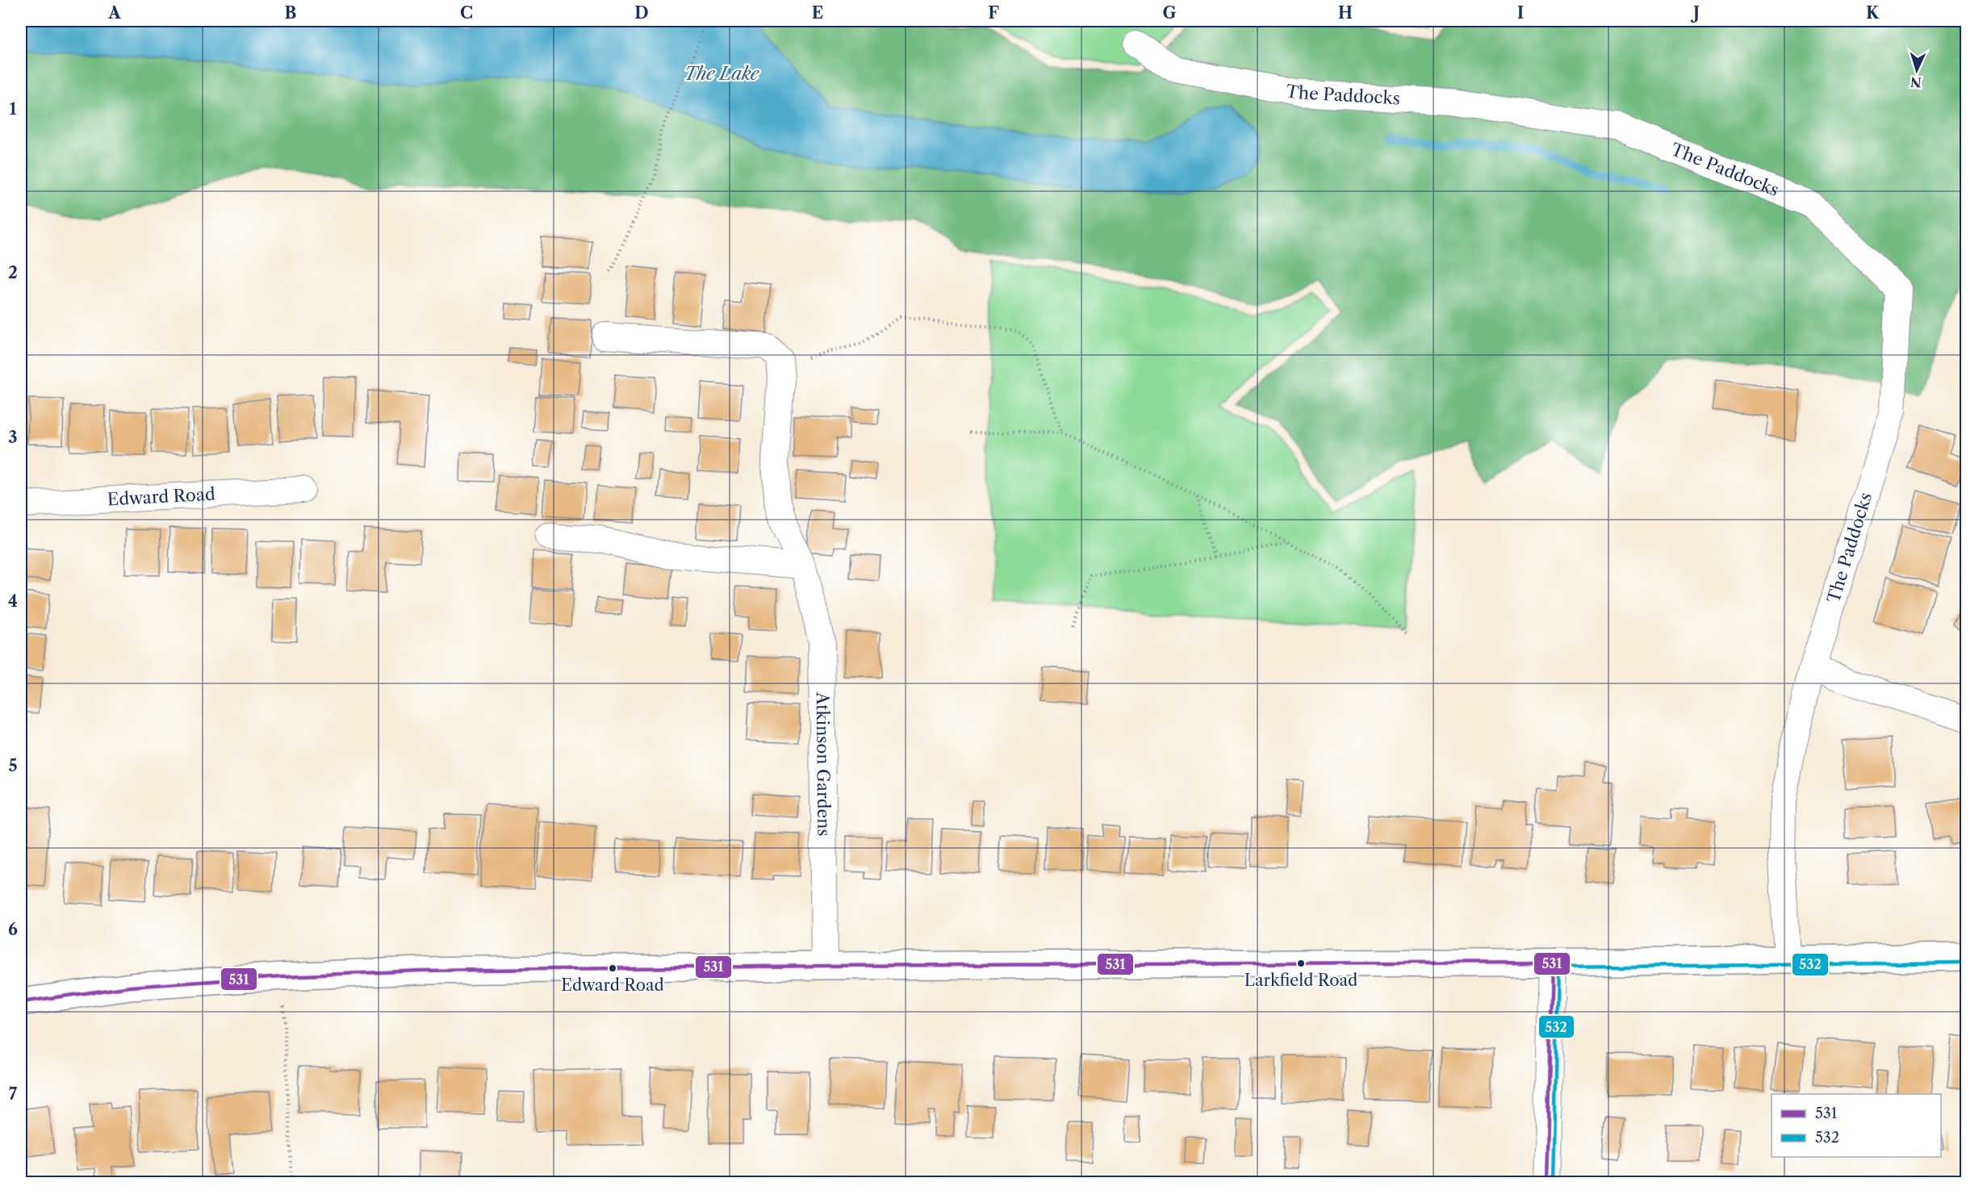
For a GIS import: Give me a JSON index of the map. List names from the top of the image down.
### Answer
{
  "streets": {
    "street": ["The Paddocks", "Edward Road", "Atkinson Gardens"]
  },
  "water": ["The Lake"],
  "places": ["Larkfield Road", "Edward Road"],
  "lines": ["transit line 531", "transit line 532"],
  "legend": ["531", "532"],
  "north": "bottom",
  "grid": {
    "columns": [
      "A",
      "B",
      "C",
      "D",
      "E",
      "F",
      "G",
      "H",
      "I",
      "J",
      "K"
    ],
    "rows": [
      "1",
      "2",
      "3",
      "4",
      "5",
      "6",
      "7"
    ]
  }
}
